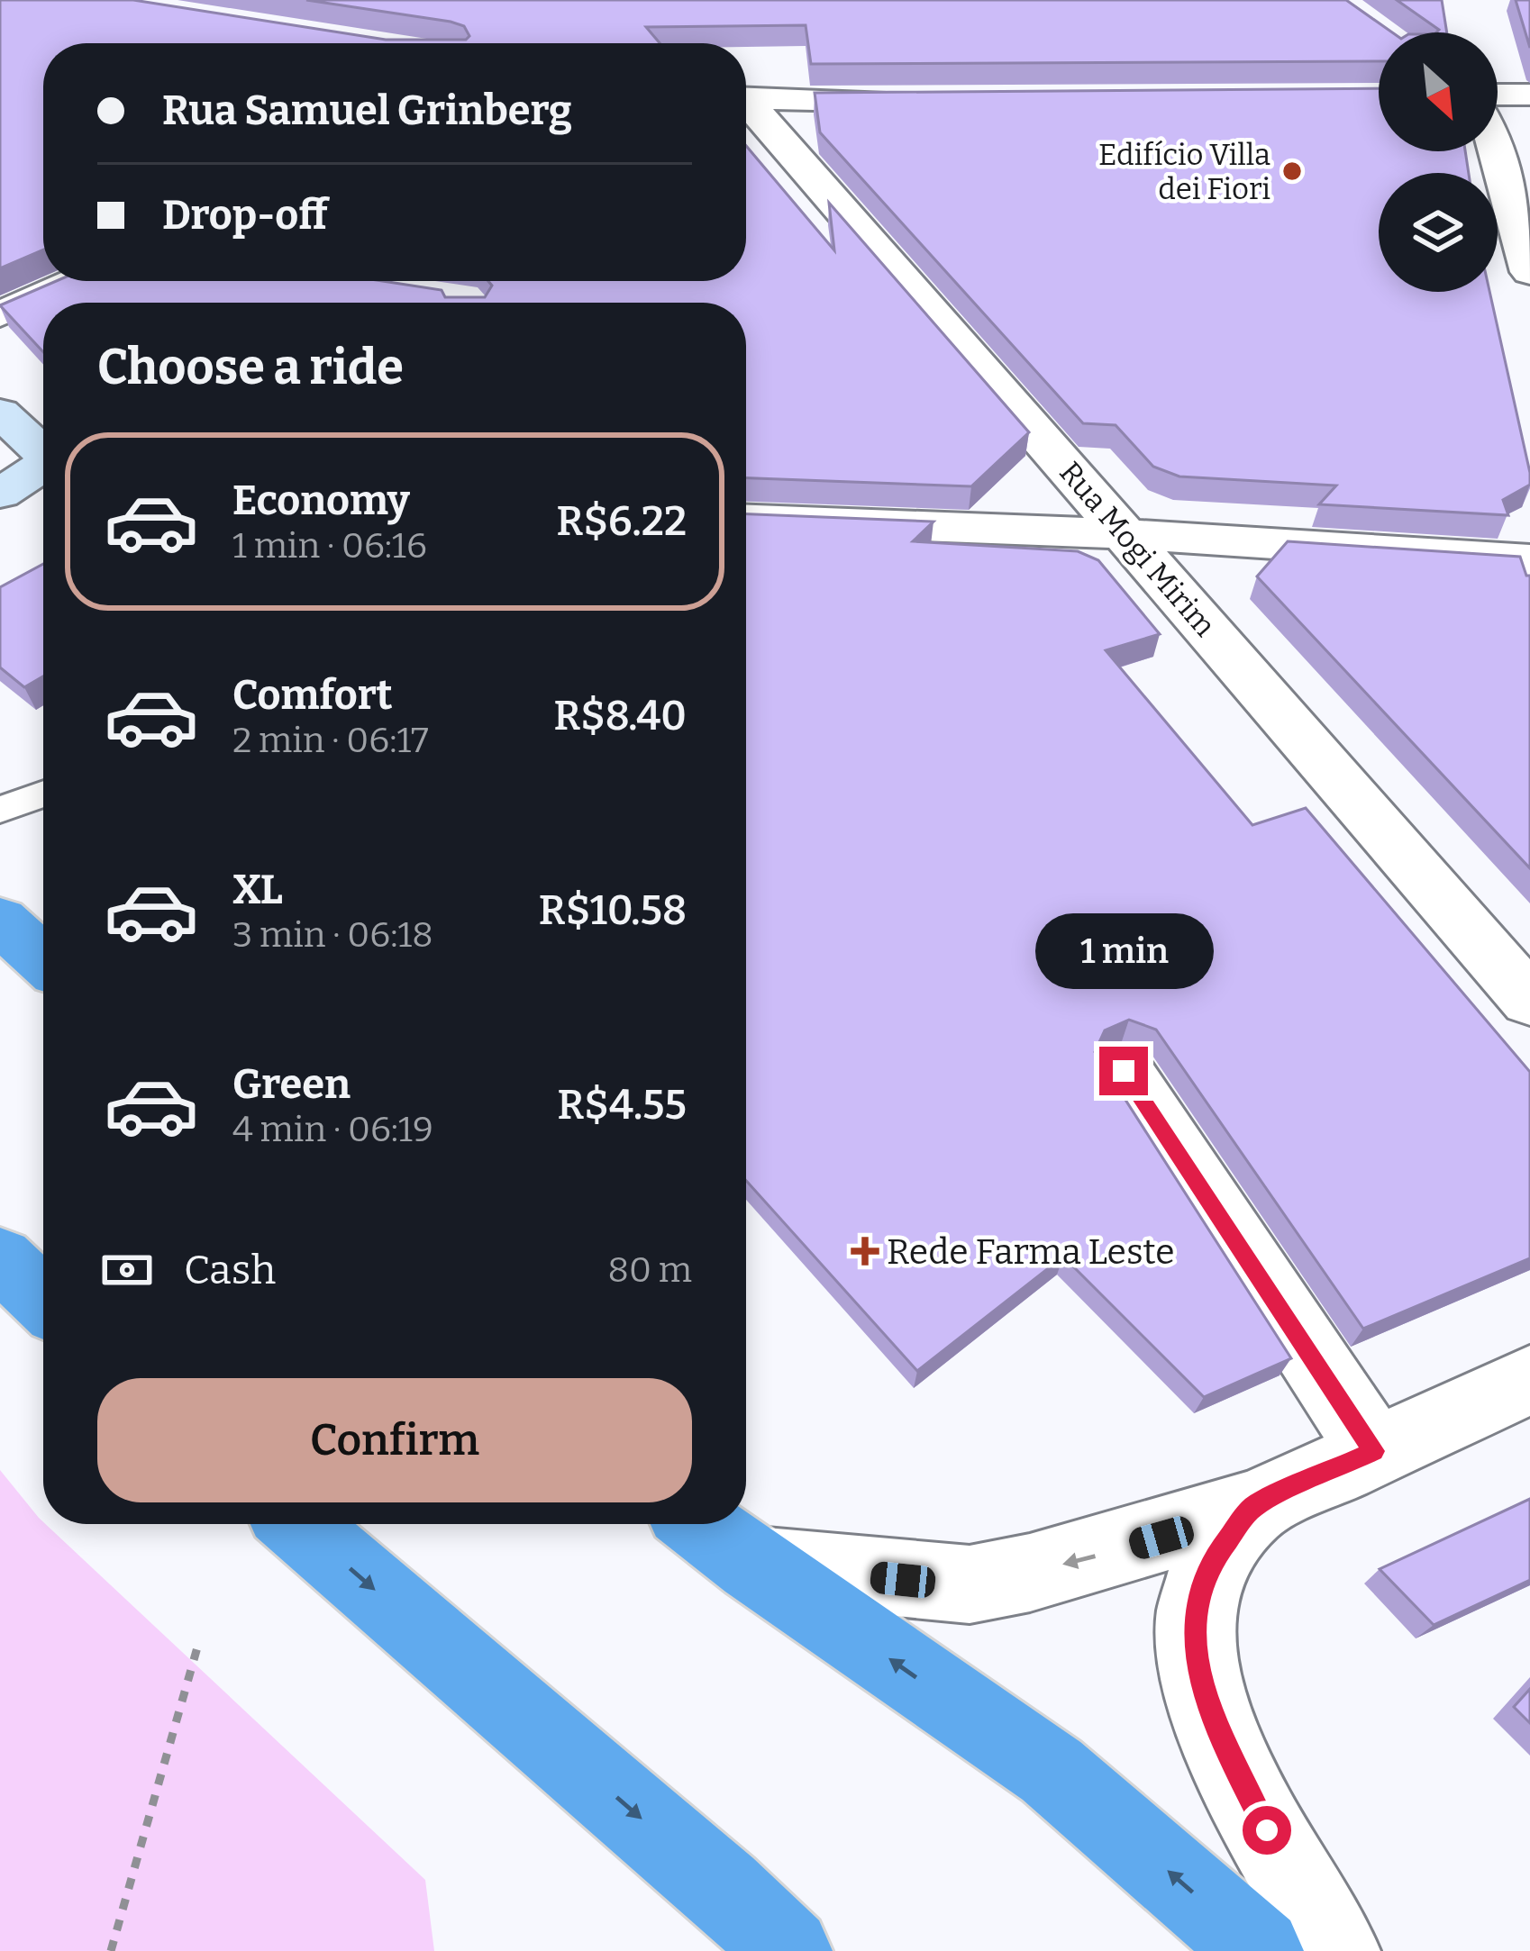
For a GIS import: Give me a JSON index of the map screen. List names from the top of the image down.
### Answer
{
  "streets": {
    "street": ["Rua Mogi Mirim"]
  },
  "places": {
    "other": ["Edifício Villa dei Fiori"],
    "health": ["Rede Farma Leste"]
  },
  "north": "bottom right",
  "page": {
    "banner": ["Rua Samuel Grinberg", "Drop-off"],
    "heading": "Choose a ride",
    "list": [
      {
        "name": "Economy",
        "note": "1 min · 06:16",
        "value": "R$6.22"
      },
      {
        "name": "Comfort",
        "note": "2 min · 06:17",
        "value": "R$8.40"
      },
      {
        "name": "XL",
        "note": "3 min · 06:18",
        "value": "R$10.58"
      },
      {
        "name": "Green",
        "note": "4 min · 06:19",
        "value": "R$4.55"
      }
    ],
    "bubble": "1 min",
    "pay": ["Cash", "80 m"],
    "buttons": "Confirm"
  }
}
